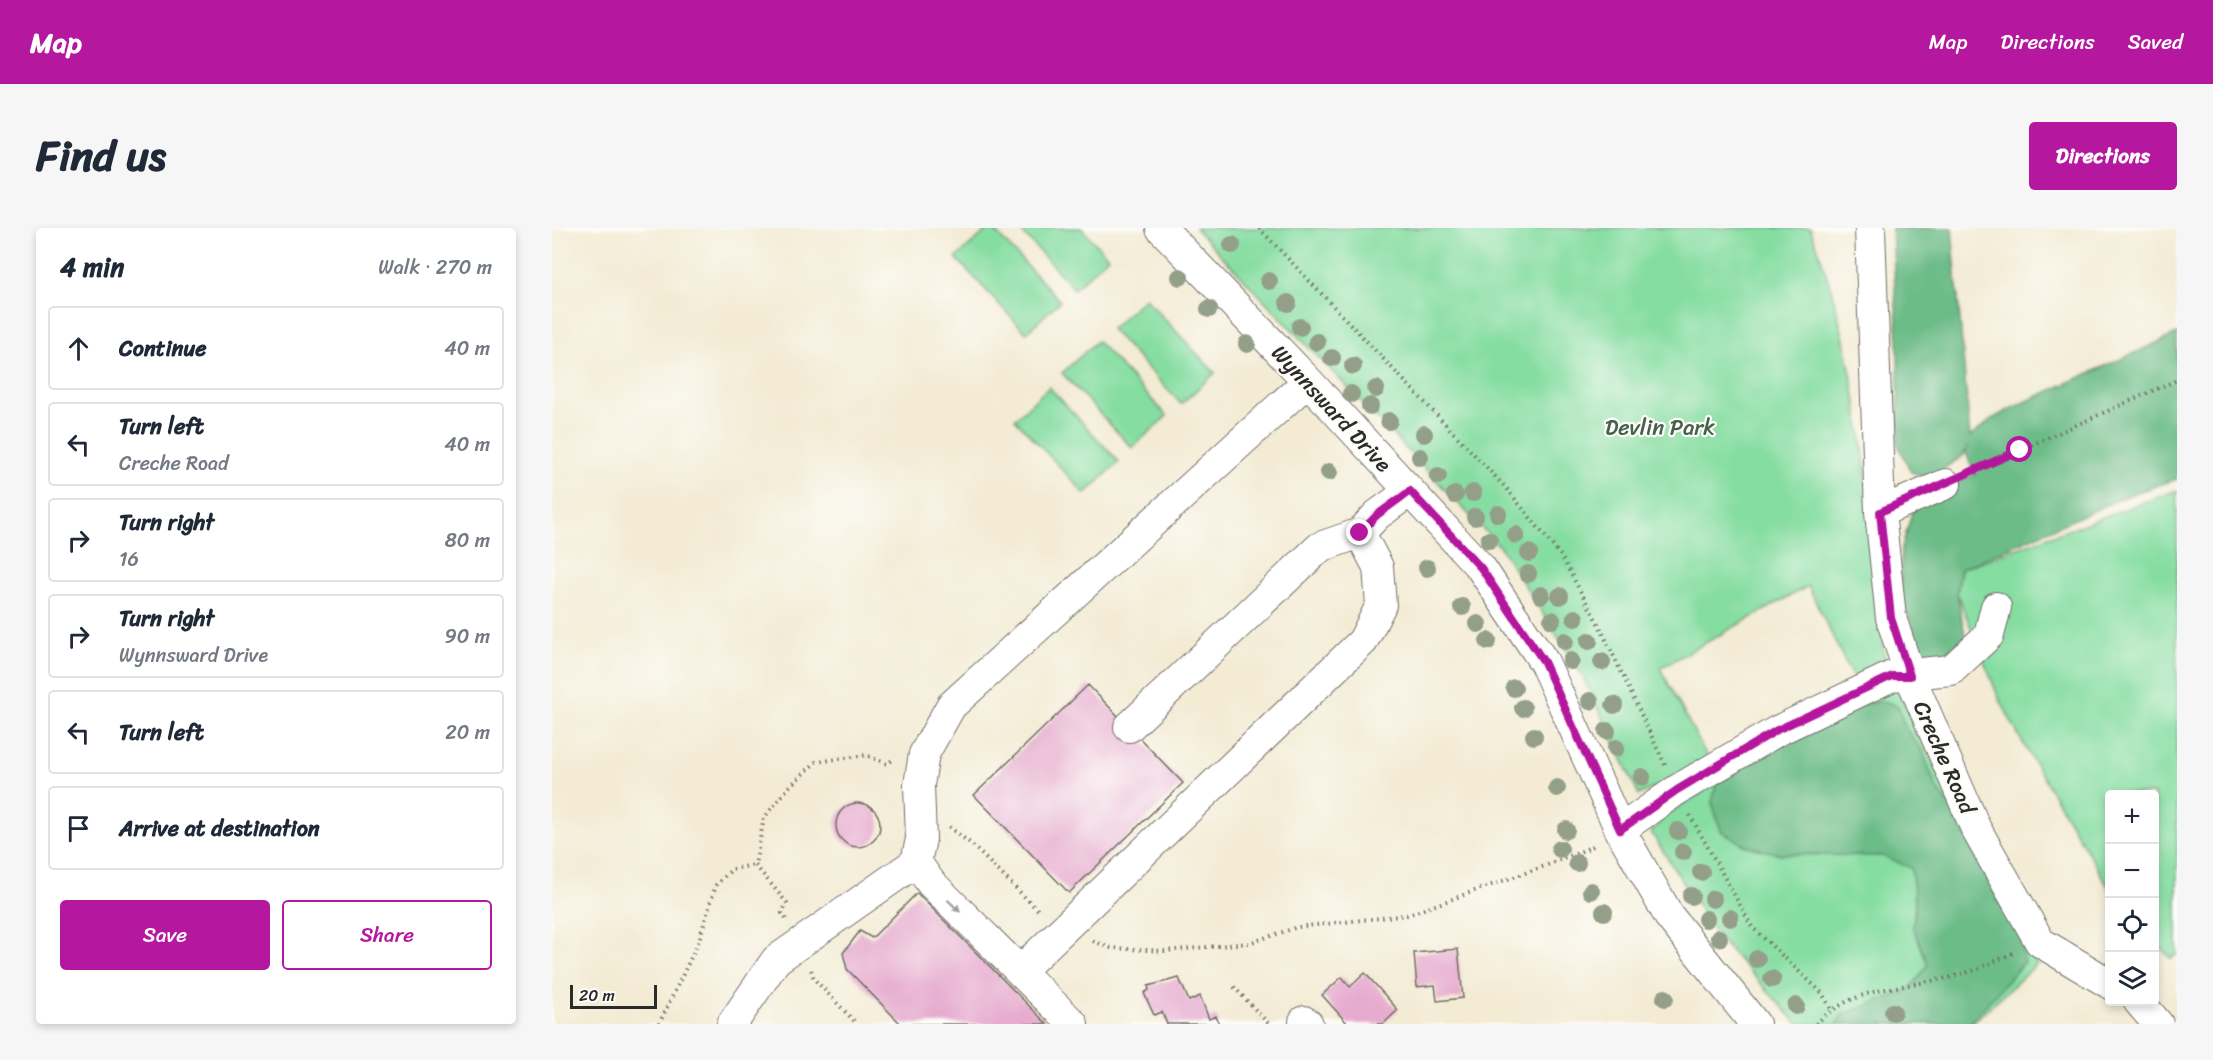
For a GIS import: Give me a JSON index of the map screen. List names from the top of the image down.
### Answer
{
  "streets": {
    "street": ["Wynnsward Drive", "Creche Road"]
  },
  "parks": ["Devlin Park"],
  "scale_bar": "20 m",
  "page": {
    "header": "Map",
    "nav": ["Map", "Directions", "Saved"],
    "title": "Find us",
    "buttons": [
      "Directions",
      ["Save", "Share"]
    ],
    "heading": ["4 min", "Walk · 270 m"],
    "list": [
      ["Continue", "40 m"],
      ["Turn left", "Creche Road", "40 m"],
      ["Turn right", "16", "80 m"],
      ["Turn right", "Wynnsward Drive", "90 m"],
      ["Turn left", "20 m"],
      "Arrive at destination"
    ],
    "map_buttons": ["+", "−"],
    "scale": "20 m"
  }
}
